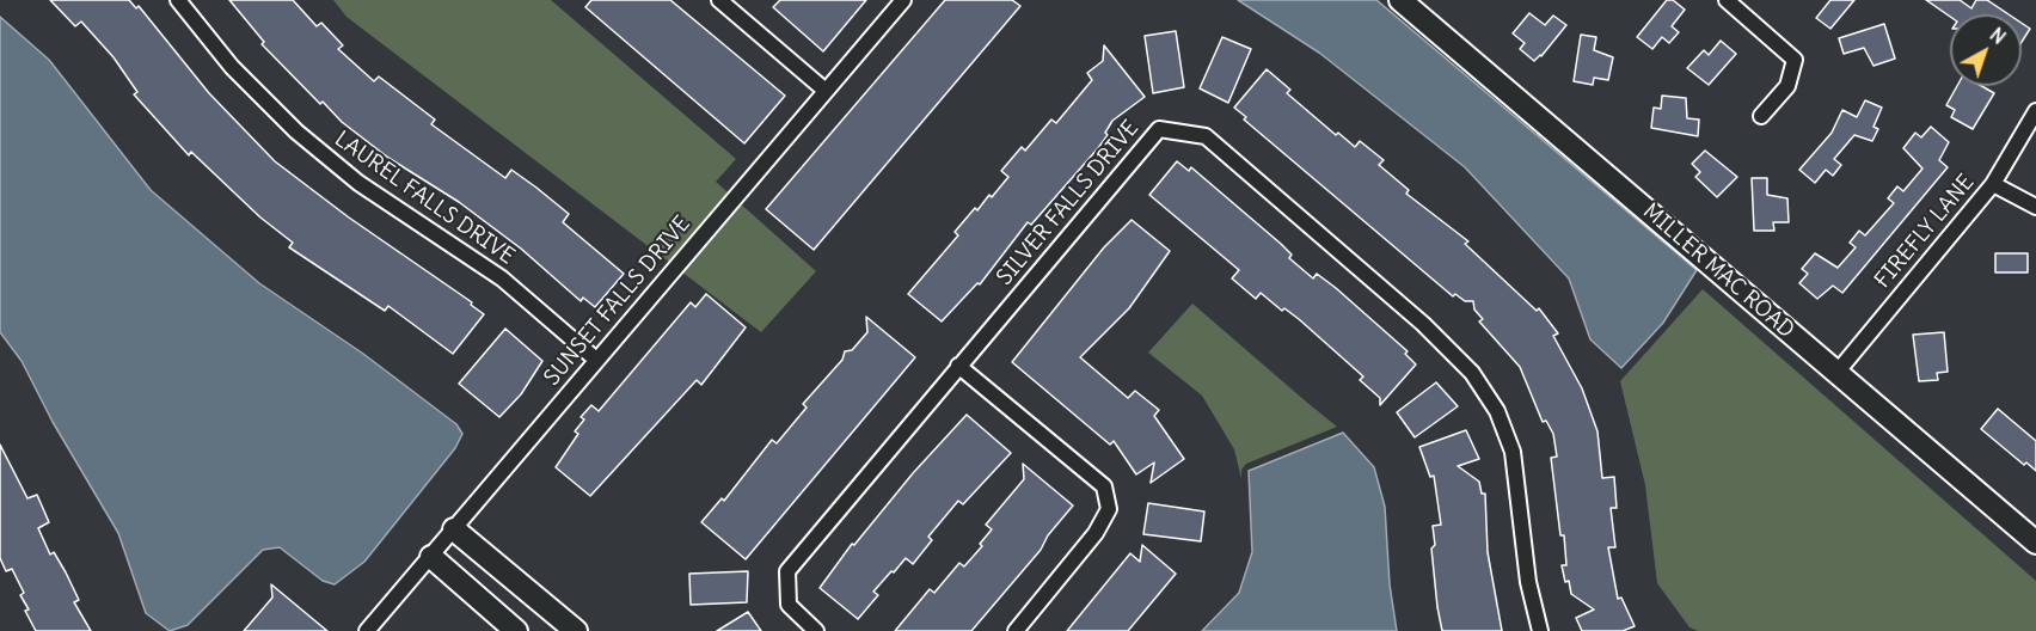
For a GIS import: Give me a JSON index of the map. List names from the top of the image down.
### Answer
{
  "streets": {
    "street": [
      "LAUREL FALLS DRIVE",
      "SILVER FALLS DRIVE",
      "FIREFLY LANE",
      "MILLER MAC ROAD",
      "SUNSET FALLS DRIVE"
    ]
  },
  "crossings": [
    ["LAUREL FALLS DRIVE", "SUNSET FALLS DRIVE"],
    ["FIREFLY LANE", "MILLER MAC ROAD"]
  ],
  "north": "top right"
}
